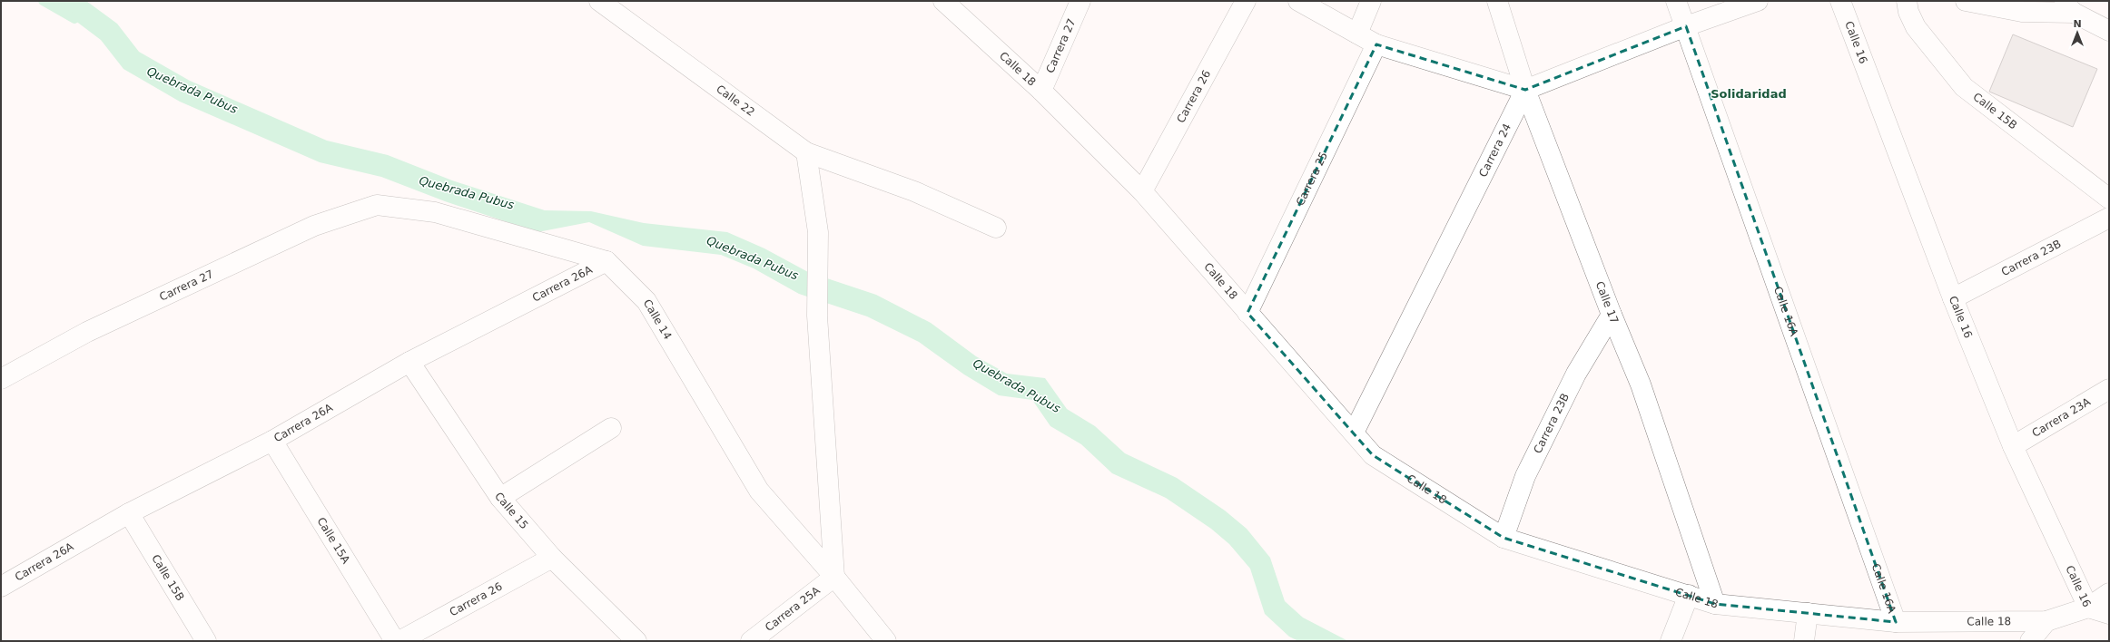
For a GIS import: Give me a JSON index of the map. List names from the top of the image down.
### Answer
{
  "streets": {
    "street": [
      "Calle 16",
      "Carrera 27",
      "Calle 18",
      "Carrera 26",
      "Calle 22",
      "Calle 15B",
      "Carrera 24",
      "Carrera 25",
      "Carrera 23B",
      "Carrera 26A",
      "Calle 17",
      "Calle 16A",
      "Calle 14",
      "Carrera 23A",
      "Calle 15",
      "Calle 15A",
      "Carrera 25A"
    ]
  },
  "crossings": [
    ["Calle 16", "Calle 18"],
    ["Calle 16", "Carrera 23B"],
    ["Calle 16", "Carrera 23A"],
    ["Carrera 27", "Calle 18"],
    ["Carrera 27", "Calle 14"],
    ["Calle 18", "Carrera 26"],
    ["Calle 18", "Carrera 24"],
    ["Calle 18", "Carrera 25"],
    ["Calle 18", "Carrera 23B"],
    ["Calle 18", "Calle 17"],
    ["Calle 18", "Calle 16A"],
    ["Carrera 26", "Calle 15"],
    ["Calle 15B", "Carrera 26A"],
    ["Carrera 24", "Calle 17"],
    ["Carrera 23B", "Calle 17"],
    ["Carrera 26A", "Calle 14"],
    ["Carrera 26A", "Calle 15"],
    ["Carrera 26A", "Calle 15A"],
    ["Calle 14", "Carrera 25A"]
  ],
  "districts": ["Solidaridad"],
  "water": ["Quebrada Pubus"],
  "north": "top"
}
